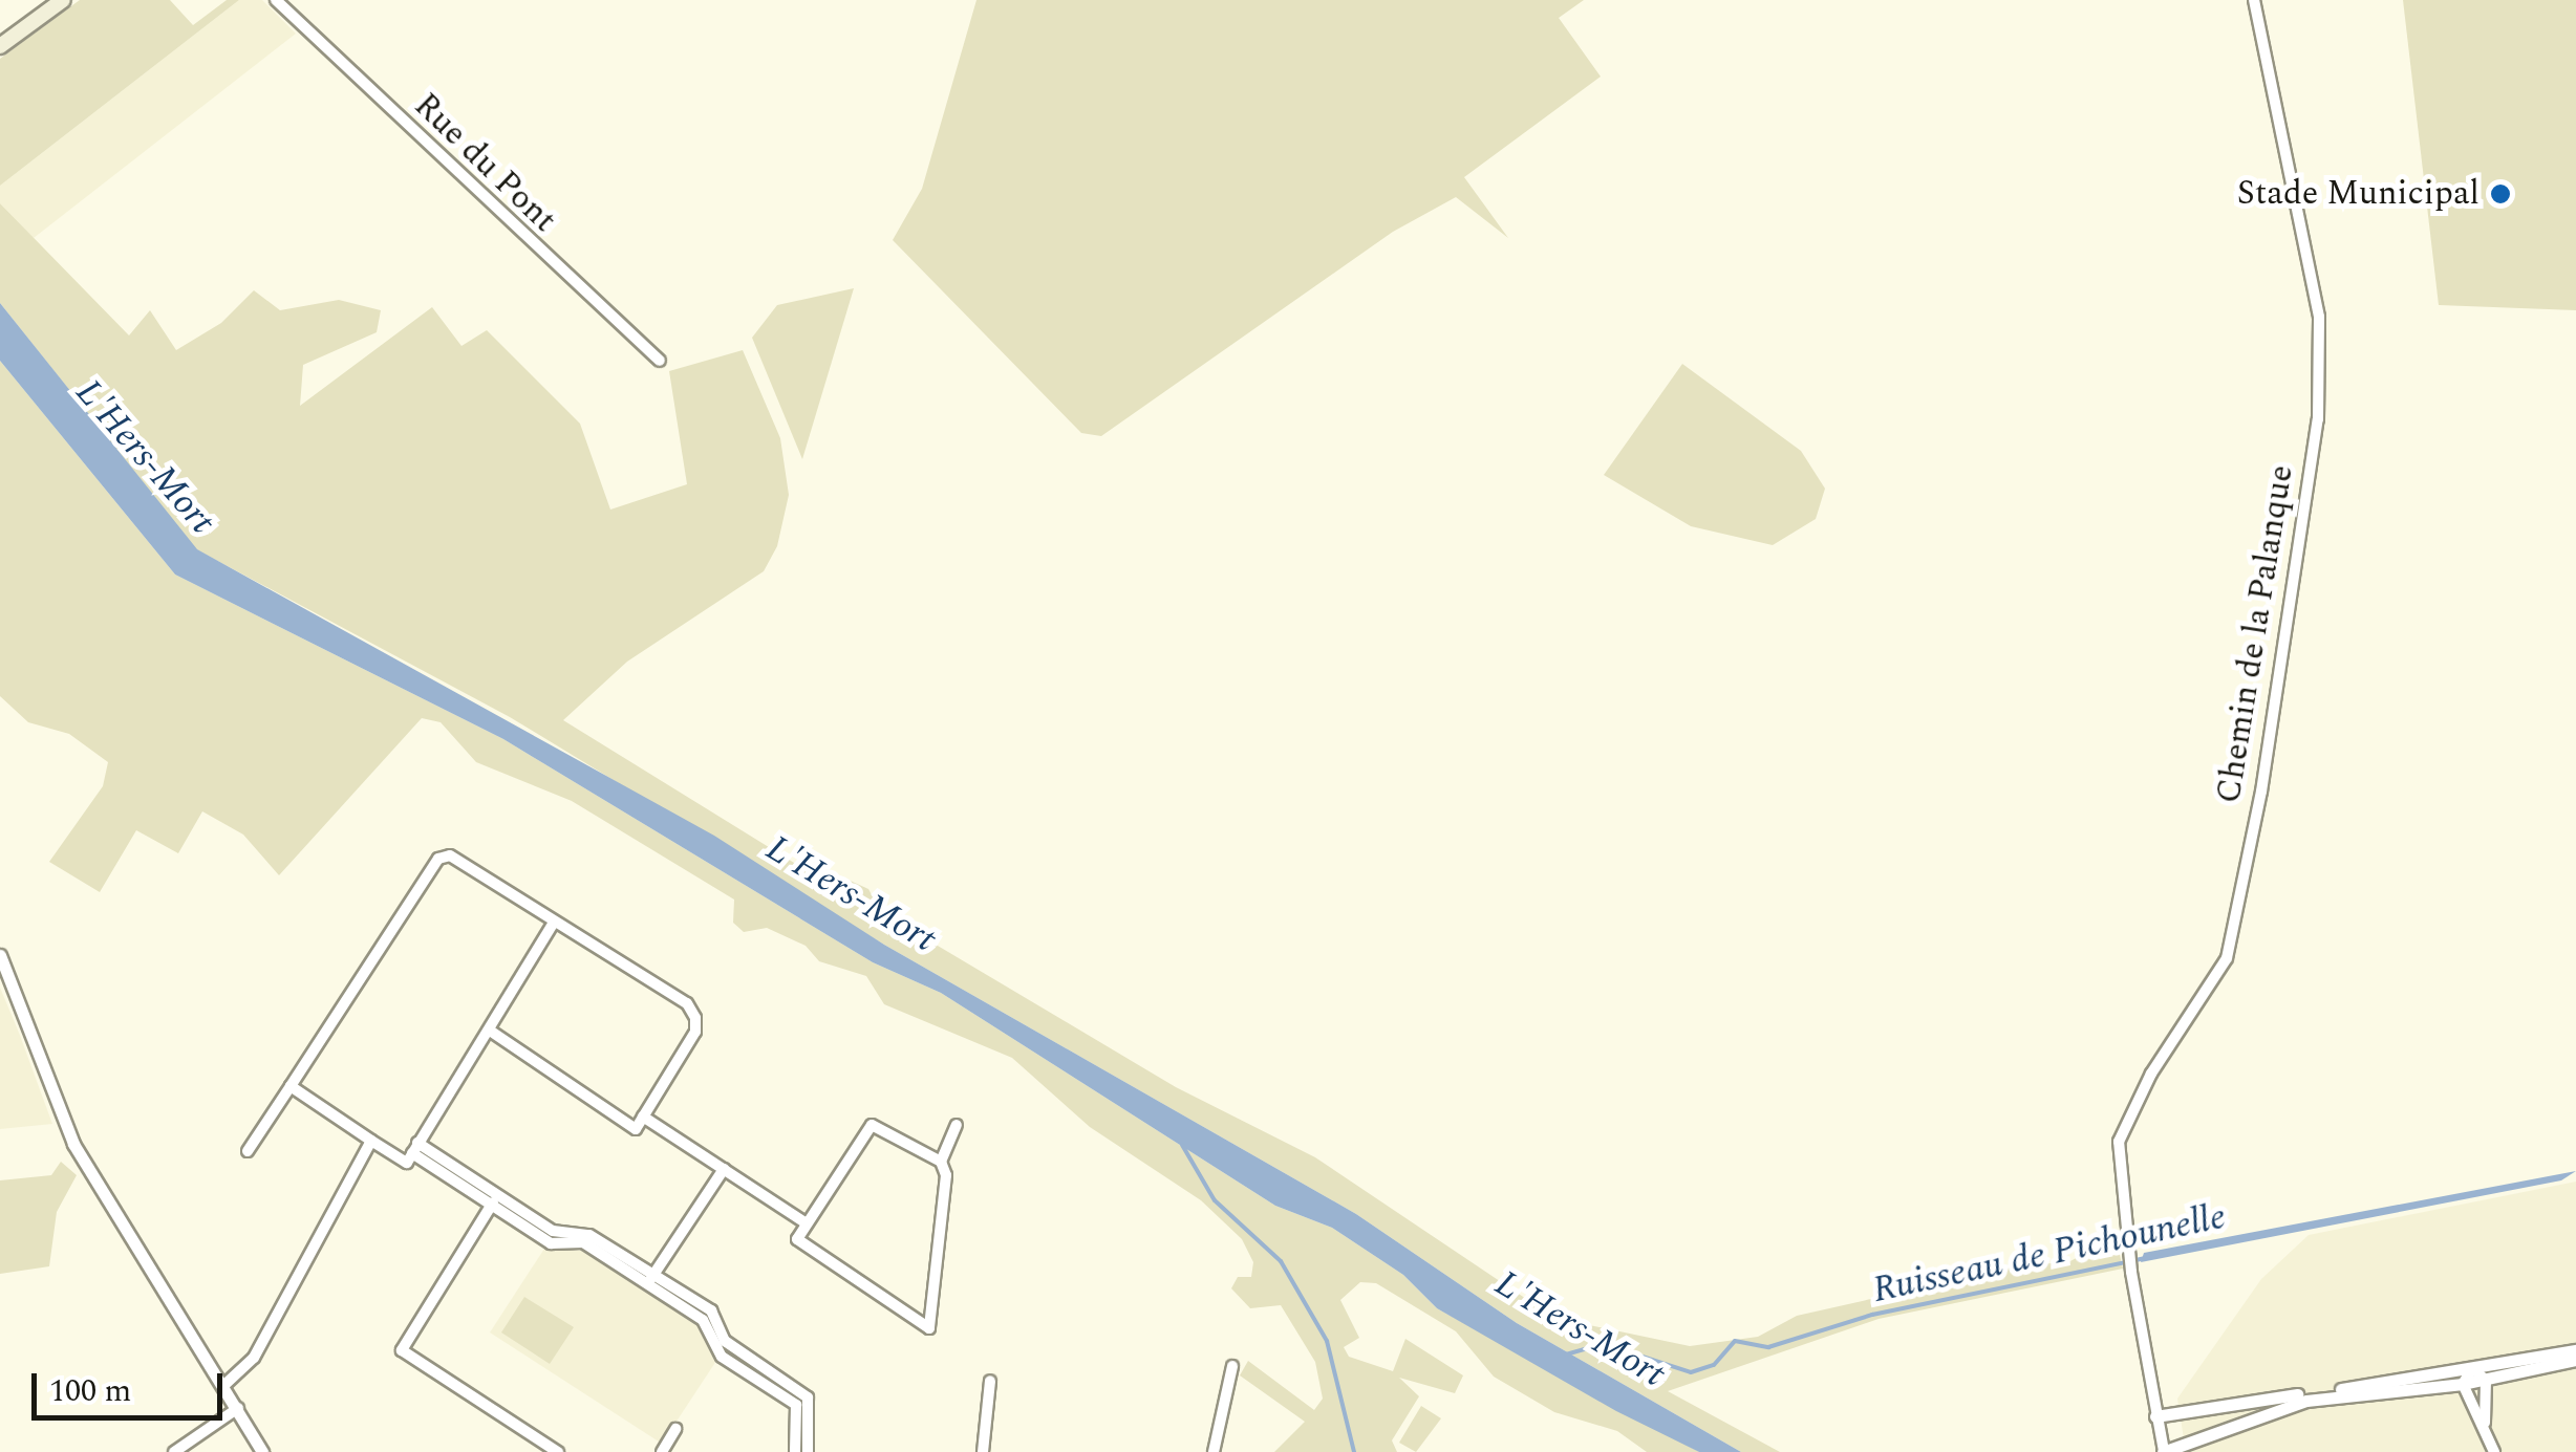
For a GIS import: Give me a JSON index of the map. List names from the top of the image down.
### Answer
{
  "streets": {
    "street": ["Rue du Pont", "Chemin de la Palanque"]
  },
  "water": ["L'Hers-Mort", "Ruisseau de Pichounelle"],
  "places": ["Stade Municipal"],
  "scale_bar": "100 m"
}
